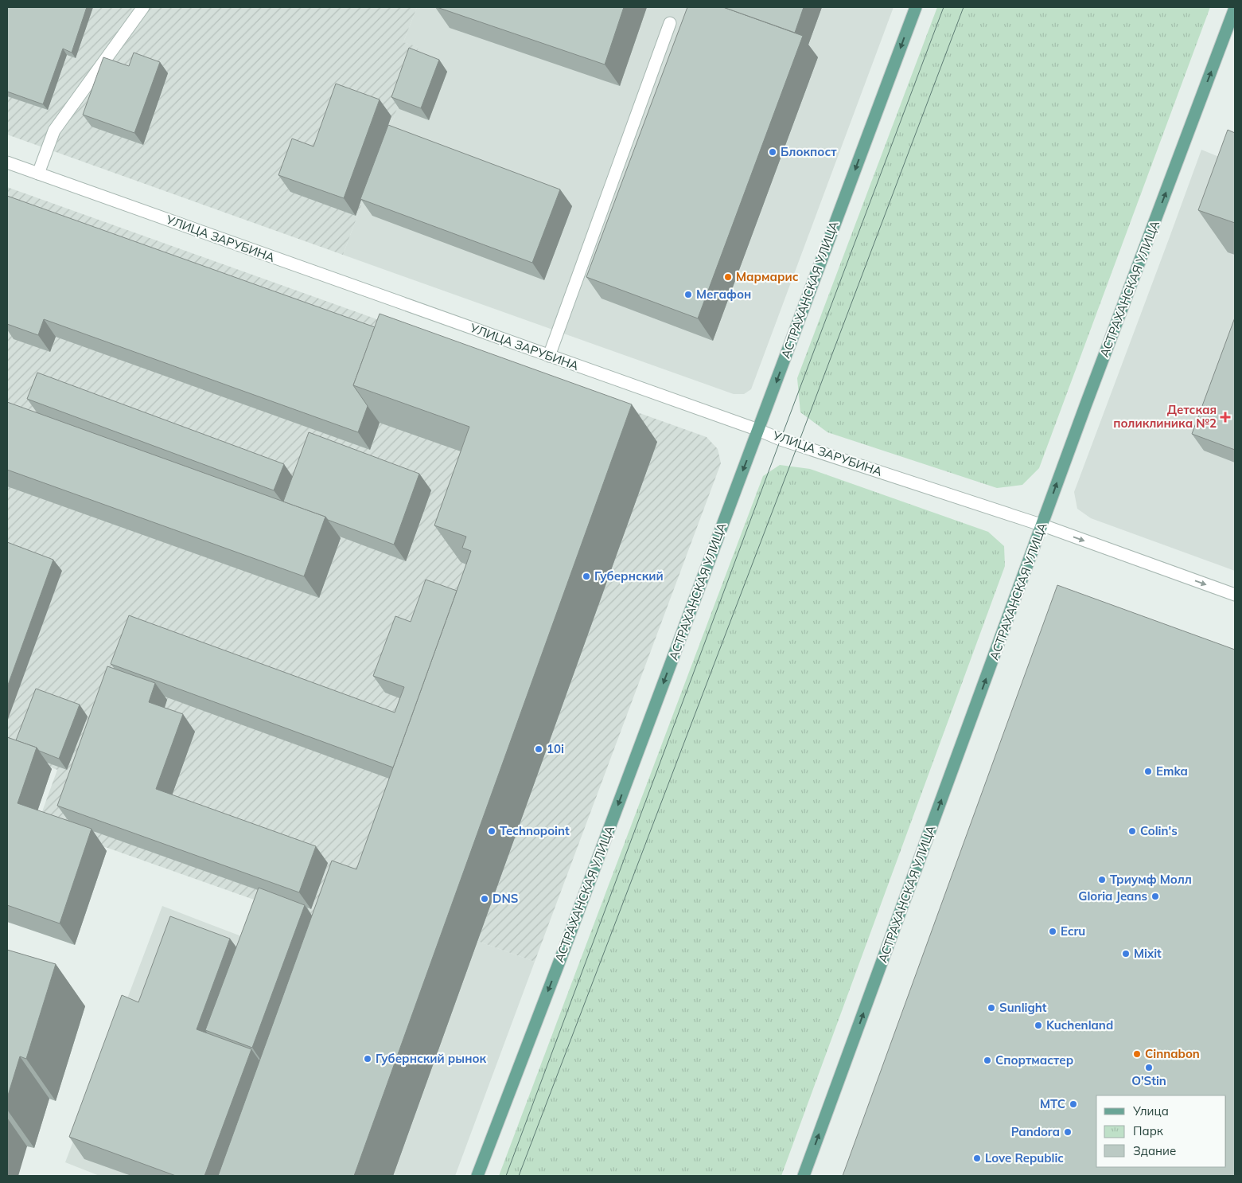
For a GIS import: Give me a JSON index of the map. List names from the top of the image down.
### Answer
{
  "streets": {
    "main road": ["АСТРАХАНСКАЯ УЛИЦА"],
    "street": ["УЛИЦА ЗАРУБИНА"]
  },
  "crossings": [
    ["УЛИЦА ЗАРУБИНА", "АСТРАХАНСКАЯ УЛИЦА"]
  ],
  "places": {
    "other": [
      "Блокпост",
      "Мармарис",
      "Мегафон",
      "Губернский",
      "10i",
      "Emka",
      "Technopoint",
      "Colin's",
      "Триумф Молл",
      "Gloria Jeans",
      "DNS",
      "Ecru",
      "Mixit",
      "Sunlight",
      "Kuchenland",
      "Cinnabon",
      "Губернский рынок",
      "Спортмастер",
      "O'Stin",
      "МТС",
      "Pandora",
      "Love Republic"
    ],
    "health": ["Детская поликлиника №2"]
  },
  "legend": ["Улица", "Парк", "Здание"]
}
